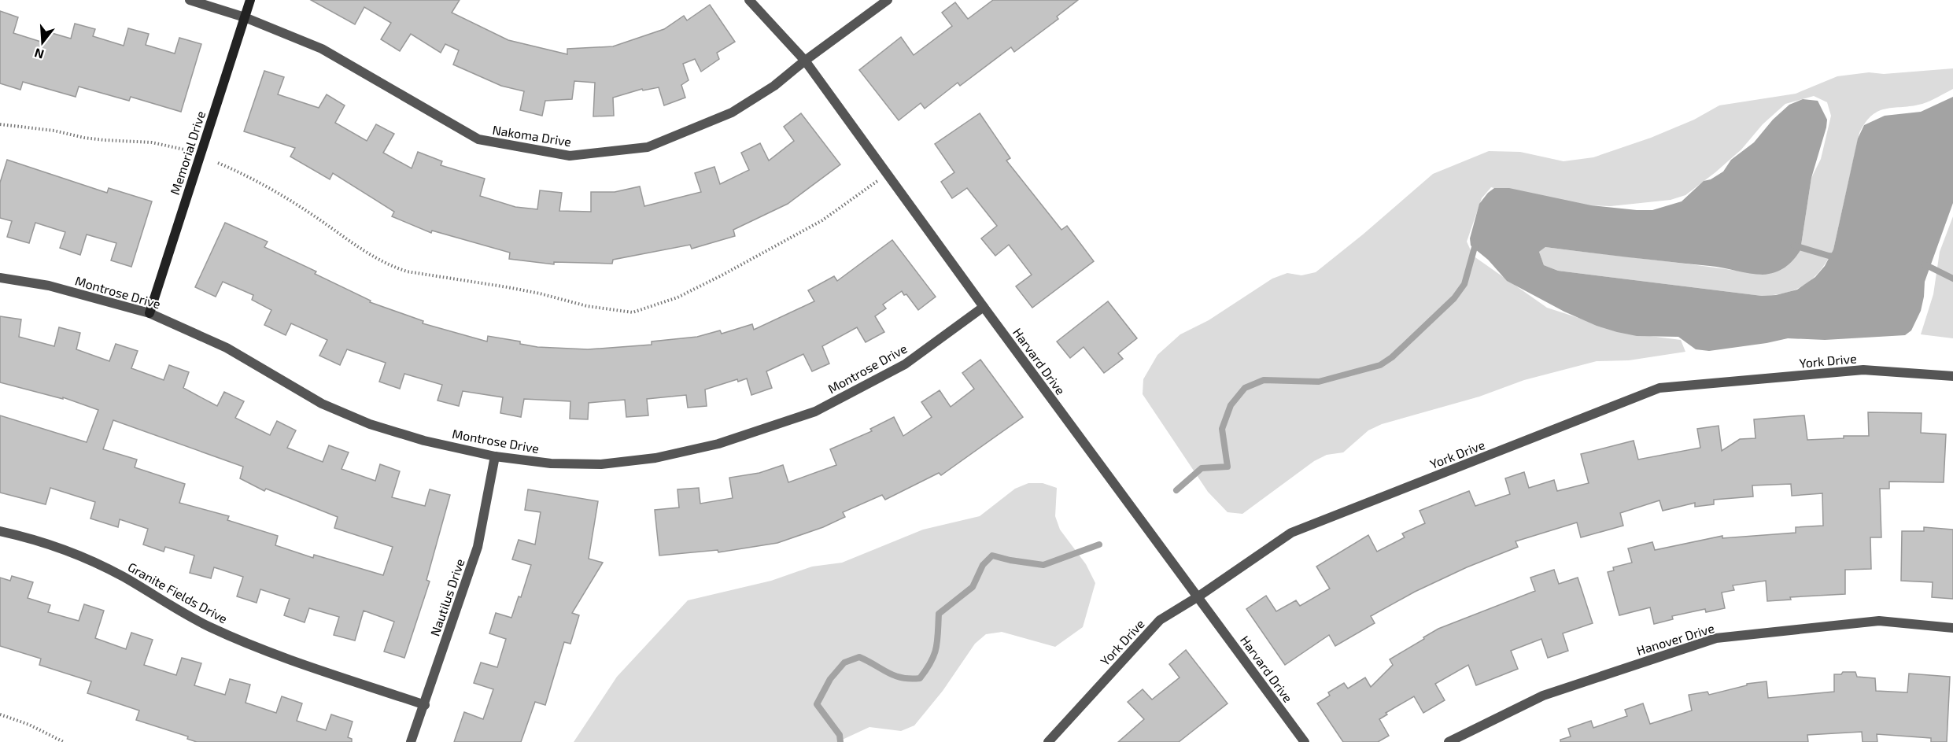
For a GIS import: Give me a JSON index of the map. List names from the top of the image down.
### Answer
{
  "streets": {
    "street": [
      "Nakoma Drive",
      "Memorial Drive",
      "Montrose Drive",
      "York Drive",
      "Harvard Drive",
      "Granite Fields Drive",
      "Nautilus Drive",
      "Hanover Drive"
    ]
  },
  "crossings": [
    ["Nakoma Drive", "Memorial Drive"],
    ["Nakoma Drive", "Harvard Drive"],
    ["Memorial Drive", "Montrose Drive"],
    ["Montrose Drive", "Harvard Drive"],
    ["Montrose Drive", "Nautilus Drive"],
    ["York Drive", "Harvard Drive"],
    ["Granite Fields Drive", "Nautilus Drive"]
  ],
  "north": "bottom"
}
